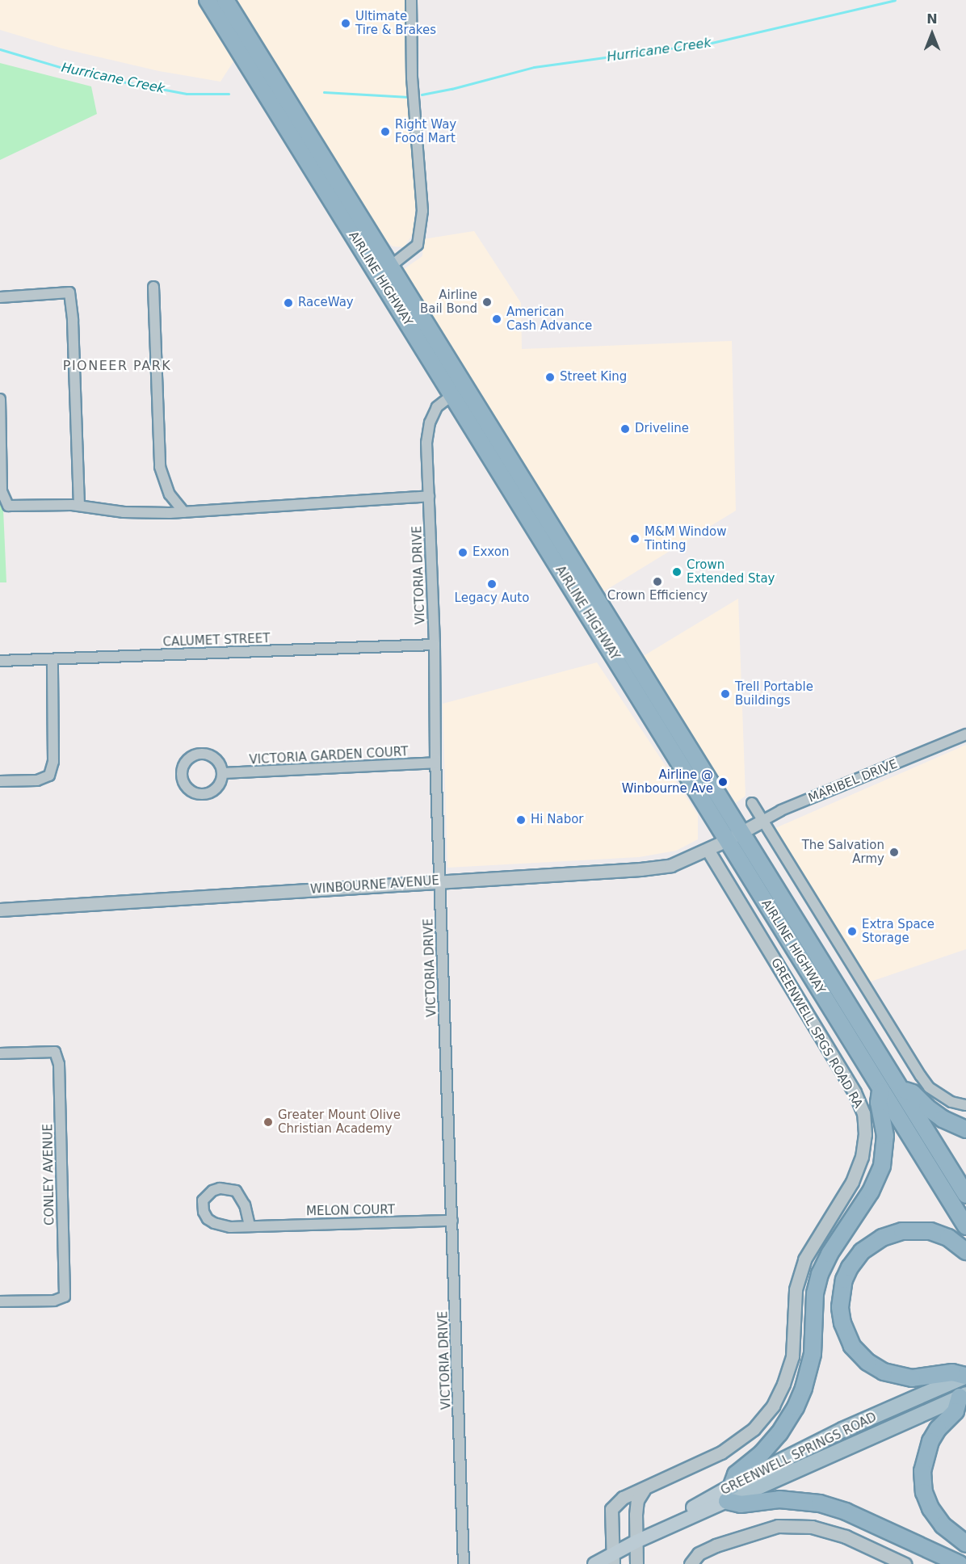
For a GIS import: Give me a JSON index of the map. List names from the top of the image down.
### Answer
{
  "streets": {
    "highway": ["AIRLINE HIGHWAY"],
    "main road": ["GREENWELL SPRINGS ROAD"],
    "street": [
      "VICTORIA DRIVE",
      "CALUMET STREET",
      "VICTORIA GARDEN COURT",
      "MARIBEL DRIVE",
      "WINBOURNE AVENUE",
      "GREENWELL SPGS ROAD RA",
      "CONLEY AVENUE",
      "MELON COURT"
    ]
  },
  "crossings": [
    ["AIRLINE HIGHWAY", "VICTORIA DRIVE"],
    ["AIRLINE HIGHWAY", "MARIBEL DRIVE"],
    ["AIRLINE HIGHWAY", "WINBOURNE AVENUE"],
    ["VICTORIA DRIVE", "CALUMET STREET"],
    ["VICTORIA DRIVE", "VICTORIA GARDEN COURT"],
    ["VICTORIA DRIVE", "WINBOURNE AVENUE"],
    ["VICTORIA DRIVE", "MELON COURT"],
    ["MARIBEL DRIVE", "WINBOURNE AVENUE"],
    ["WINBOURNE AVENUE", "GREENWELL SPGS ROAD RA"],
    ["GREENWELL SPGS ROAD RA", "GREENWELL SPRINGS ROAD"]
  ],
  "districts": ["PIONEER PARK"],
  "water": ["Hurricane Creek"],
  "places": [
    "Ultimate Tire & Brakes",
    "Right Way Food Mart",
    "Airline Bail Bond",
    "RaceWay",
    "American Cash Advance",
    "Street King",
    "Driveline",
    "M&M Window Tinting",
    "Exxon",
    "Crown Extended Stay",
    "Crown Efficiency",
    "Legacy Auto",
    "Trell Portable Buildings",
    "Airline @ Winbourne Ave",
    "Hi Nabor",
    "The Salvation Army",
    "Extra Space Storage",
    "Greater Mount Olive Christian Academy"
  ],
  "north": "top"
}
